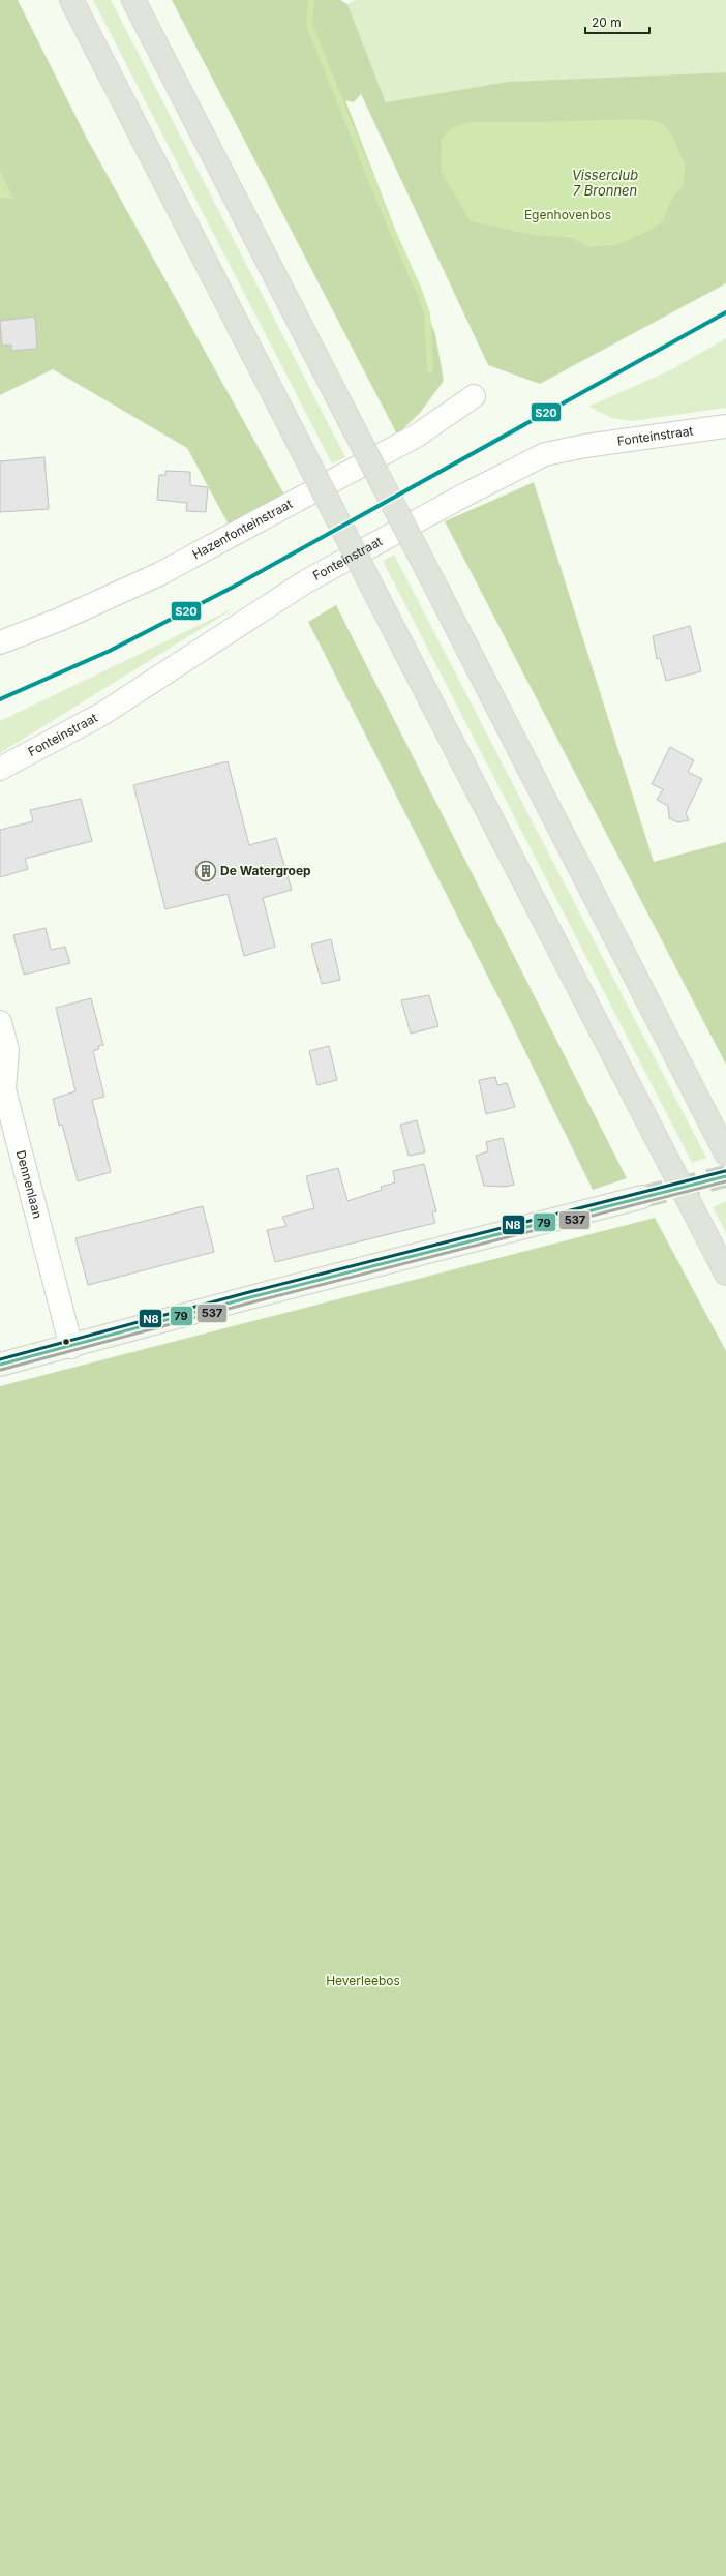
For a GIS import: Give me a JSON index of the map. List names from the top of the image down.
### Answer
{
  "streets": {
    "street": ["Fonteinstraat", "Hazenfonteinstraat", "Dennenlaan"]
  },
  "water": ["Visserclub 7 Bronnen"],
  "parks": ["Egenhovenbos", "Heverleebos"],
  "places": {
    "building": ["De Watergroep"]
  },
  "lines": [
    "transit line S20",
    "transit line N8",
    "transit line 79",
    "transit line 537"
  ],
  "scale_bar": "20 m"
}
